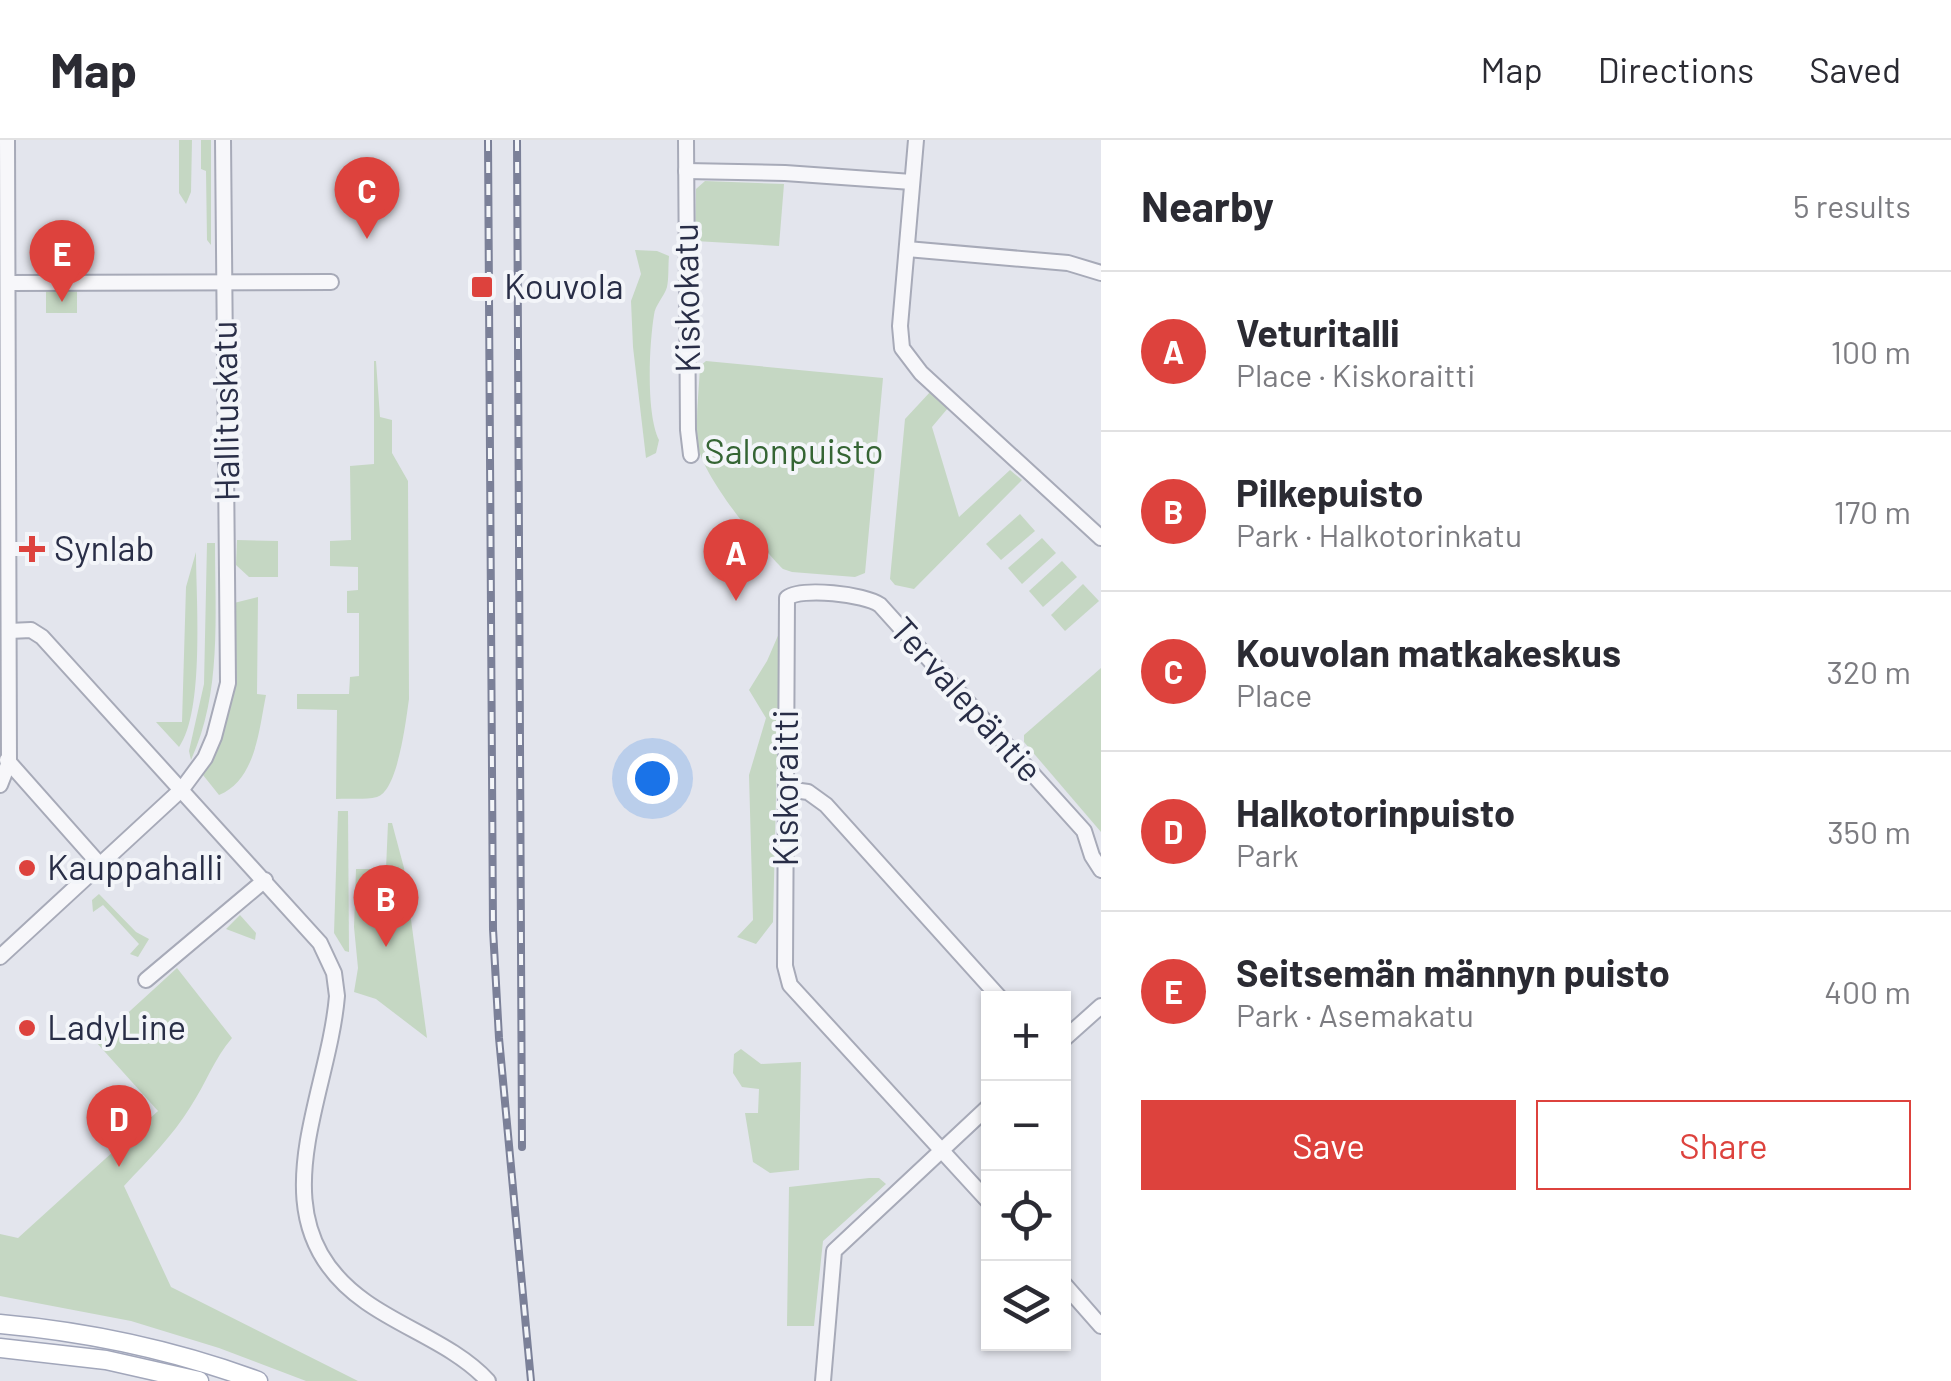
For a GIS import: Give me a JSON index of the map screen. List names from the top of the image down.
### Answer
{
  "streets": {
    "street": [
      "Kiskokatu",
      "Hallituskatu",
      "Tervalepäntie",
      "Kiskoraitti"
    ]
  },
  "crossings": [
    ["Tervalepäntie", "Kiskoraitti"]
  ],
  "parks": ["Salonpuisto"],
  "places": {
    "transit": ["Kouvola"],
    "health": ["Synlab"],
    "other": ["Kauppahalli", "LadyLine"]
  },
  "page": {
    "header": "Map",
    "nav": ["Map", "Directions", "Saved"],
    "heading": ["Nearby", "5 results"],
    "pins": [
      "C",
      "E",
      "A",
      "B",
      "D"
    ],
    "list": [
      {
        "mark": "A",
        "name": "Veturitalli",
        "note": "Place · Kiskoraitti",
        "value": "100 m"
      },
      {
        "mark": "B",
        "name": "Pilkepuisto",
        "note": "Park · Halkotorinkatu",
        "value": "170 m"
      },
      {
        "mark": "C",
        "name": "Kouvolan matkakeskus",
        "note": "Place",
        "value": "320 m"
      },
      {
        "mark": "D",
        "name": "Halkotorinpuisto",
        "note": "Park",
        "value": "350 m"
      },
      {
        "mark": "E",
        "name": "Seitsemän männyn puisto",
        "note": "Park · Asemakatu",
        "value": "400 m"
      }
    ],
    "map_buttons": ["+", "−"],
    "buttons": ["Save", "Share"]
  }
}
